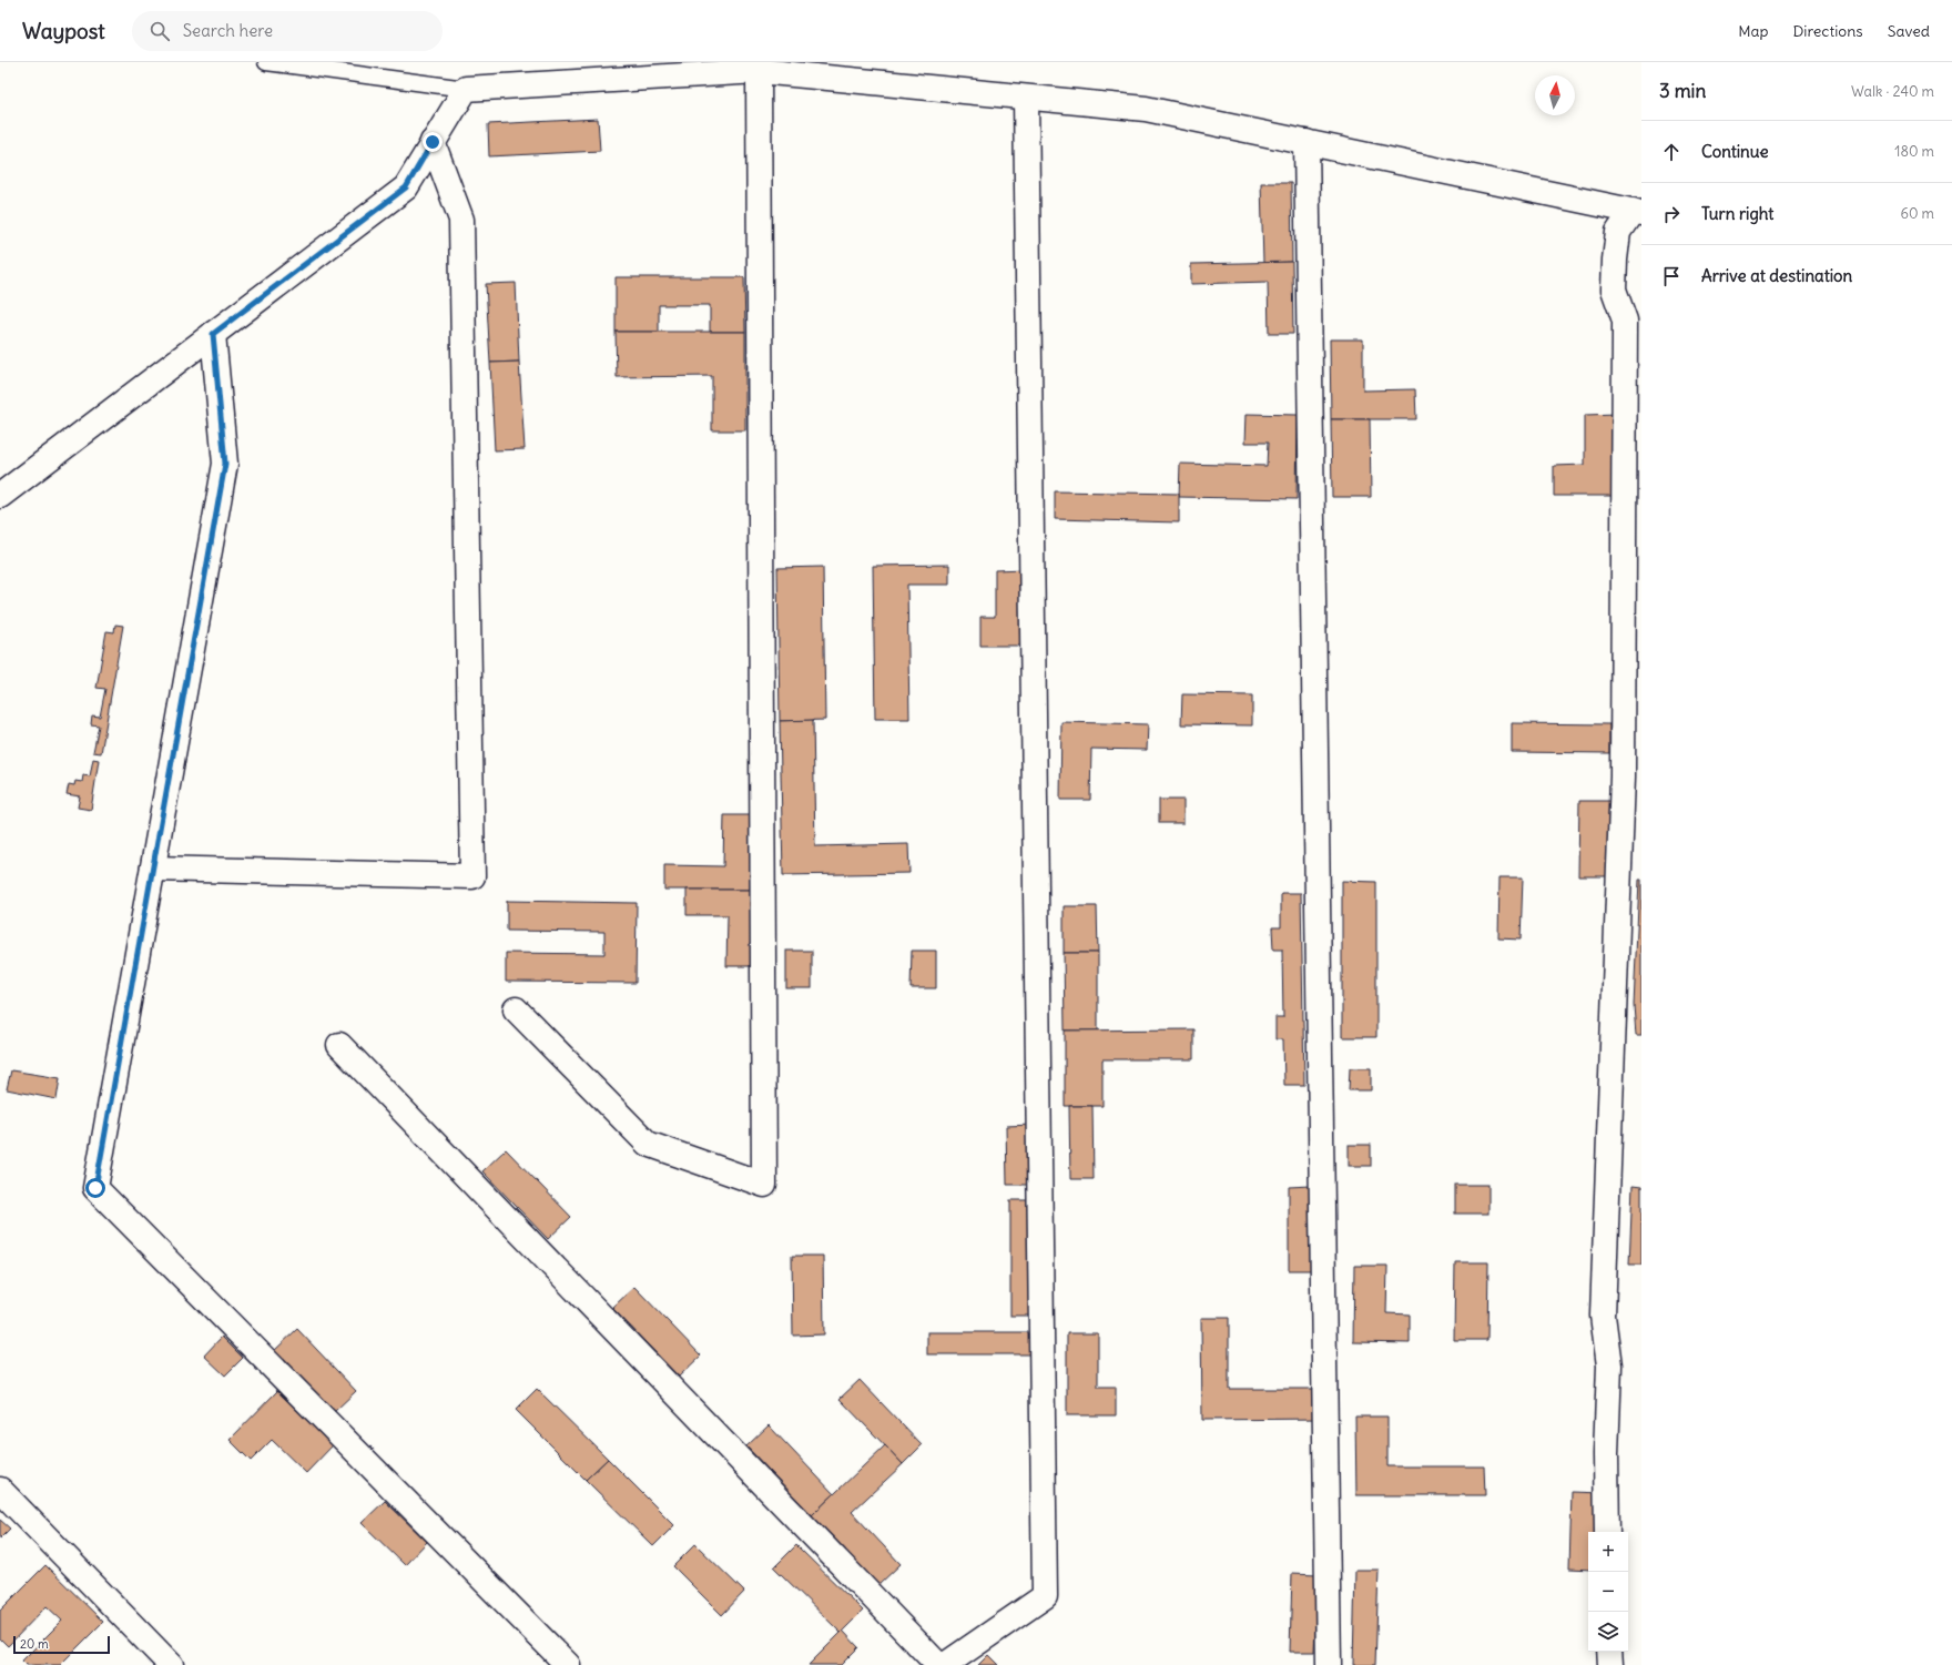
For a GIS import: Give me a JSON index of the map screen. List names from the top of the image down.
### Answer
{
  "scale_bar": "20 m",
  "north": "top",
  "page": {
    "header": "Waypost",
    "search": "Search here",
    "nav": ["Map", "Directions", "Saved"],
    "heading": ["3 min", "Walk · 240 m"],
    "list": [
      ["Continue", "180 m"],
      ["Turn right", "60 m"],
      "Arrive at destination"
    ],
    "map_buttons": ["+", "−"],
    "scale": "20 m"
  }
}
